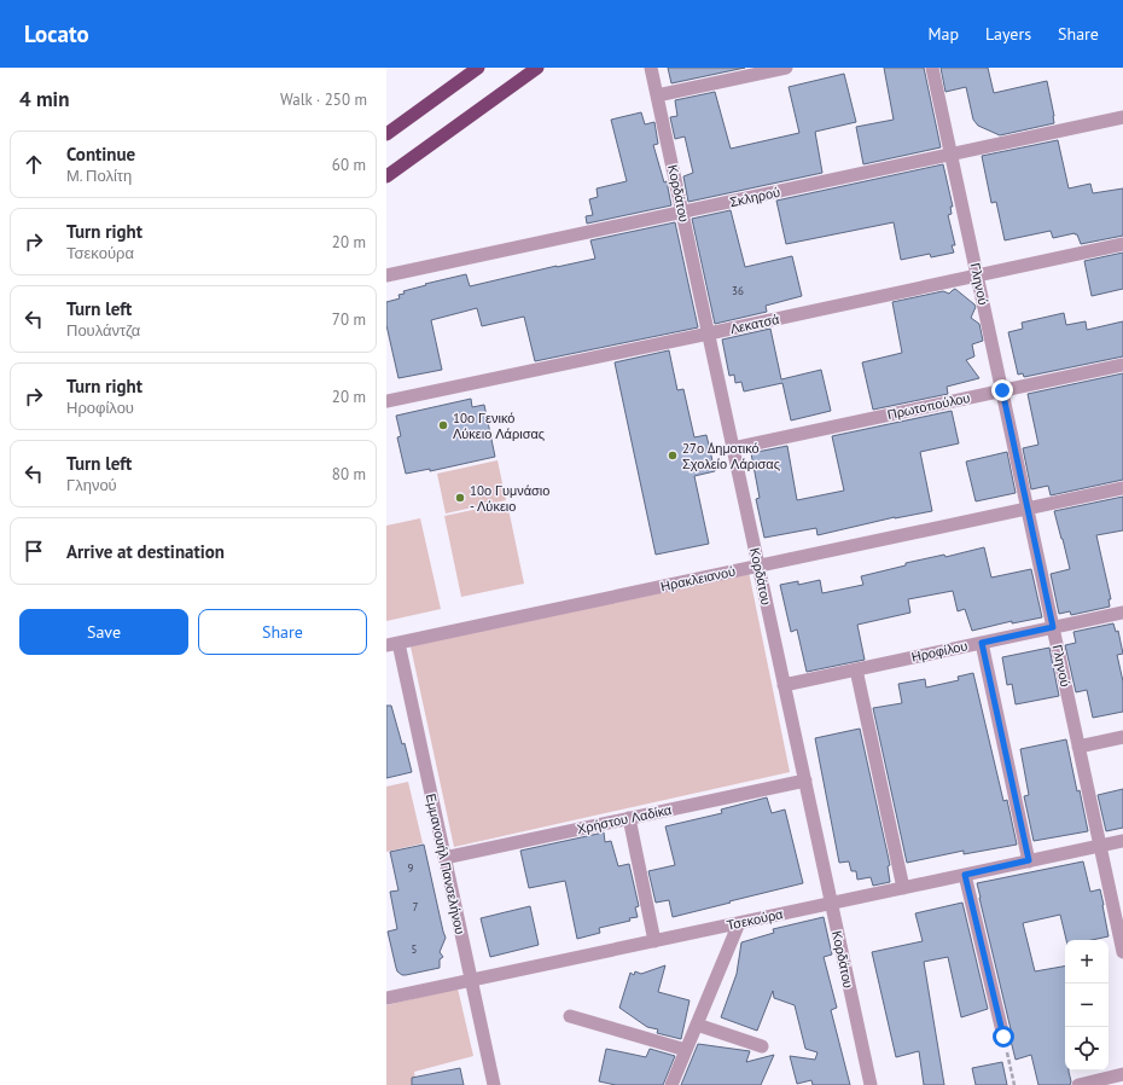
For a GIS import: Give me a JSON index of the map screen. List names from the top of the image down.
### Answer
{
  "streets": {
    "street": [
      "Κορδάτου",
      "Σκληρού",
      "Γληνού",
      "Λεκατσά",
      "Πρωτοπούλου",
      "Ηρακλειανού",
      "Ηροφίλου",
      "Χρήστου Λαδίκα",
      "Εμμανουήλ Πανσελήνου",
      "Τσεκούρα"
    ]
  },
  "crossings": [
    ["Κορδάτου", "Σκληρού"],
    ["Κορδάτου", "Λεκατσά"],
    ["Κορδάτου", "Πρωτοπούλου"],
    ["Κορδάτου", "Ηρακλειανού"],
    ["Κορδάτου", "Ηροφίλου"],
    ["Κορδάτου", "Χρήστου Λαδίκα"],
    ["Κορδάτου", "Τσεκούρα"],
    ["Σκληρού", "Γληνού"],
    ["Γληνού", "Λεκατσά"],
    ["Γληνού", "Πρωτοπούλου"],
    ["Γληνού", "Ηρακλειανού"],
    ["Γληνού", "Ηροφίλου"],
    ["Γληνού", "Τσεκούρα"],
    ["Ηρακλειανού", "Εμμανουήλ Πανσελήνου"],
    ["Χρήστου Λαδίκα", "Εμμανουήλ Πανσελήνου"],
    ["Εμμανουήλ Πανσελήνου", "Τσεκούρα"]
  ],
  "places": ["10ο Γενικό Λύκειο Λάρισας", "27ο Δημοτικό Σχολείο Λάρισας", "10ο Γυμνάσιο - Λύκειο"],
  "house_numbers": [
    "36",
    "9",
    "7",
    "5"
  ],
  "page": {
    "header": "Locato",
    "nav": ["Map", "Layers", "Share"],
    "heading": ["4 min", "Walk · 250 m"],
    "list": [
      ["Continue", "Μ. Πολίτη", "60 m"],
      ["Turn right", "Τσεκούρα", "20 m"],
      ["Turn left", "Πουλάντζα", "70 m"],
      ["Turn right", "Ηροφίλου", "20 m"],
      ["Turn left", "Γληνού", "80 m"],
      "Arrive at destination"
    ],
    "buttons": ["Save", "Share"],
    "map_buttons": ["+", "−"]
  }
}
